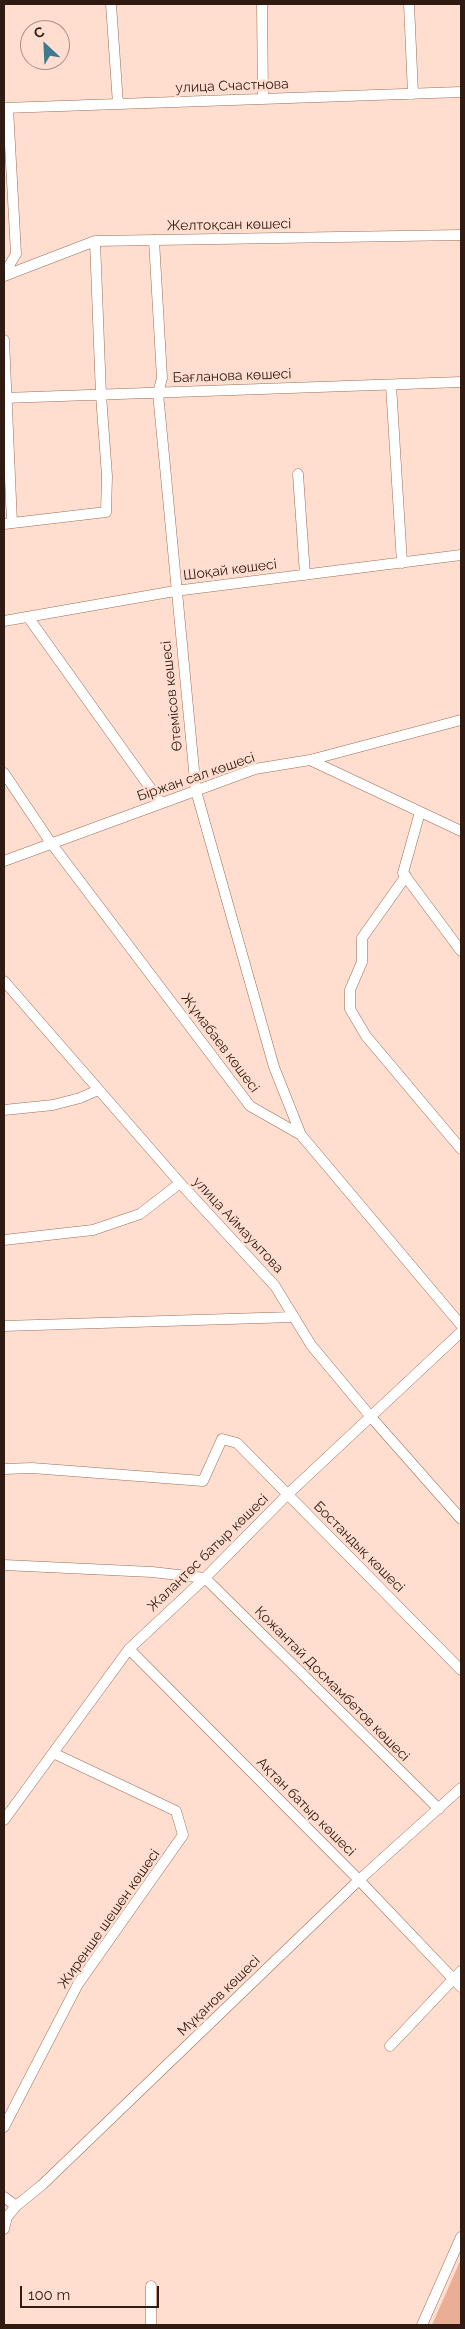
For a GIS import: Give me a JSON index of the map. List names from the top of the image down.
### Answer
{
  "streets": {
    "street": [
      "улица Счастнова",
      "Желтоқсан көшесі",
      "Бағланова көшесі",
      "Шоқай көшесі",
      "Өтемісов көшесі",
      "Біржан сал көшесі",
      "Жұмабаев көшесі",
      "улица Аймауытова",
      "Бостандық көшесі",
      "Жалаңтөс батыр көшесі",
      "Қожантай Досмамбетов көшесі",
      "Ақтан батыр көшесі",
      "Жиренше шешен көшесі",
      "Мұқанов көшесі"
    ]
  },
  "crossings": [
    ["Желтоқсан көшесі", "Өтемісов көшесі"],
    ["Бағланова көшесі", "Өтемісов көшесі"],
    ["Шоқай көшесі", "Өтемісов көшесі"],
    ["Өтемісов көшесі", "Біржан сал көшесі"],
    ["Өтемісов көшесі", "Жұмабаев көшесі"],
    ["Біржан сал көшесі", "Жұмабаев көшесі"],
    ["улица Аймауытова", "Жалаңтөс батыр көшесі"],
    ["Бостандық көшесі", "Жалаңтөс батыр көшесі"],
    ["Жалаңтөс батыр көшесі", "Қожантай Досмамбетов көшесі"],
    ["Жалаңтөс батыр көшесі", "Ақтан батыр көшесі"],
    ["Жалаңтөс батыр көшесі", "Жиренше шешен көшесі"],
    ["Қожантай Досмамбетов көшесі", "Мұқанов көшесі"],
    ["Ақтан батыр көшесі", "Мұқанов көшесі"]
  ],
  "scale_bar": "100 m",
  "north": "top left"
}
